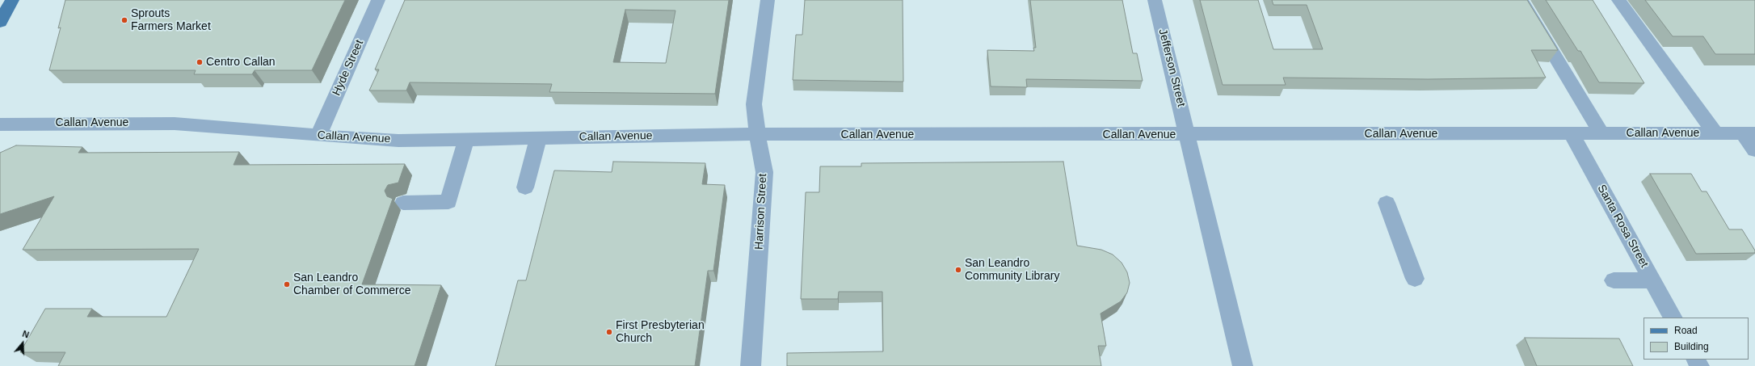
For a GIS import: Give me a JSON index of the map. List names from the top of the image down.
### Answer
{
  "streets": {
    "street": [
      "Hyde Street",
      "Jefferson Street",
      "Callan Avenue",
      "Harrison Street",
      "Santa Rosa Street"
    ]
  },
  "crossings": [
    ["Hyde Street", "Callan Avenue"],
    ["Jefferson Street", "Callan Avenue"],
    ["Callan Avenue", "Harrison Street"],
    ["Callan Avenue", "Santa Rosa Street"]
  ],
  "places": [
    "Sprouts Farmers Market",
    "Centro Callan",
    "San Leandro Community Library",
    "San Leandro Chamber of Commerce",
    "First Presbyterian Church"
  ],
  "legend": ["Road", "Building"],
  "north": "top"
}
